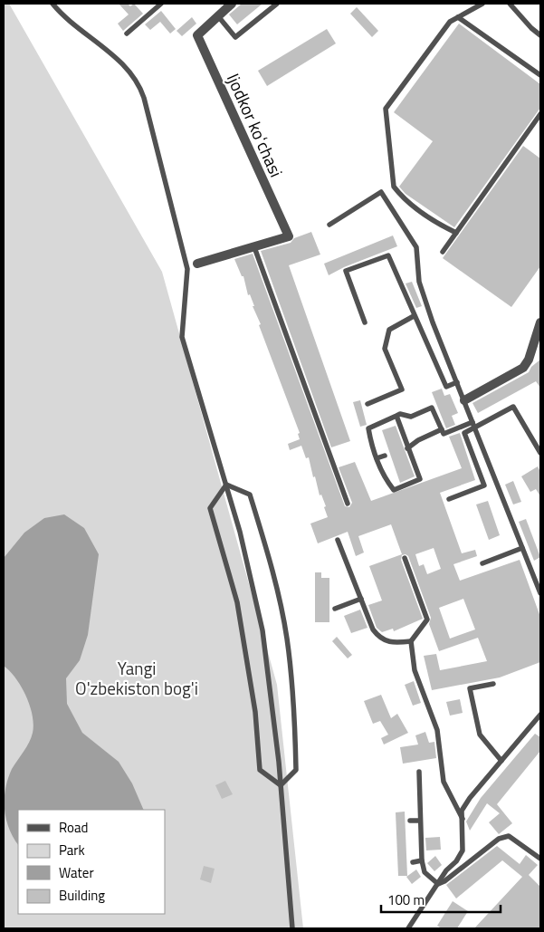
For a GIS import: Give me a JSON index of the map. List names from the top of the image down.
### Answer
{
  "streets": {
    "street": ["Ijodkor koʻchasi"]
  },
  "parks": ["Yangi O'zbekiston bog'i"],
  "legend": [
    "Road",
    "Park",
    "Water",
    "Building"
  ],
  "scale_bar": "100 m"
}
